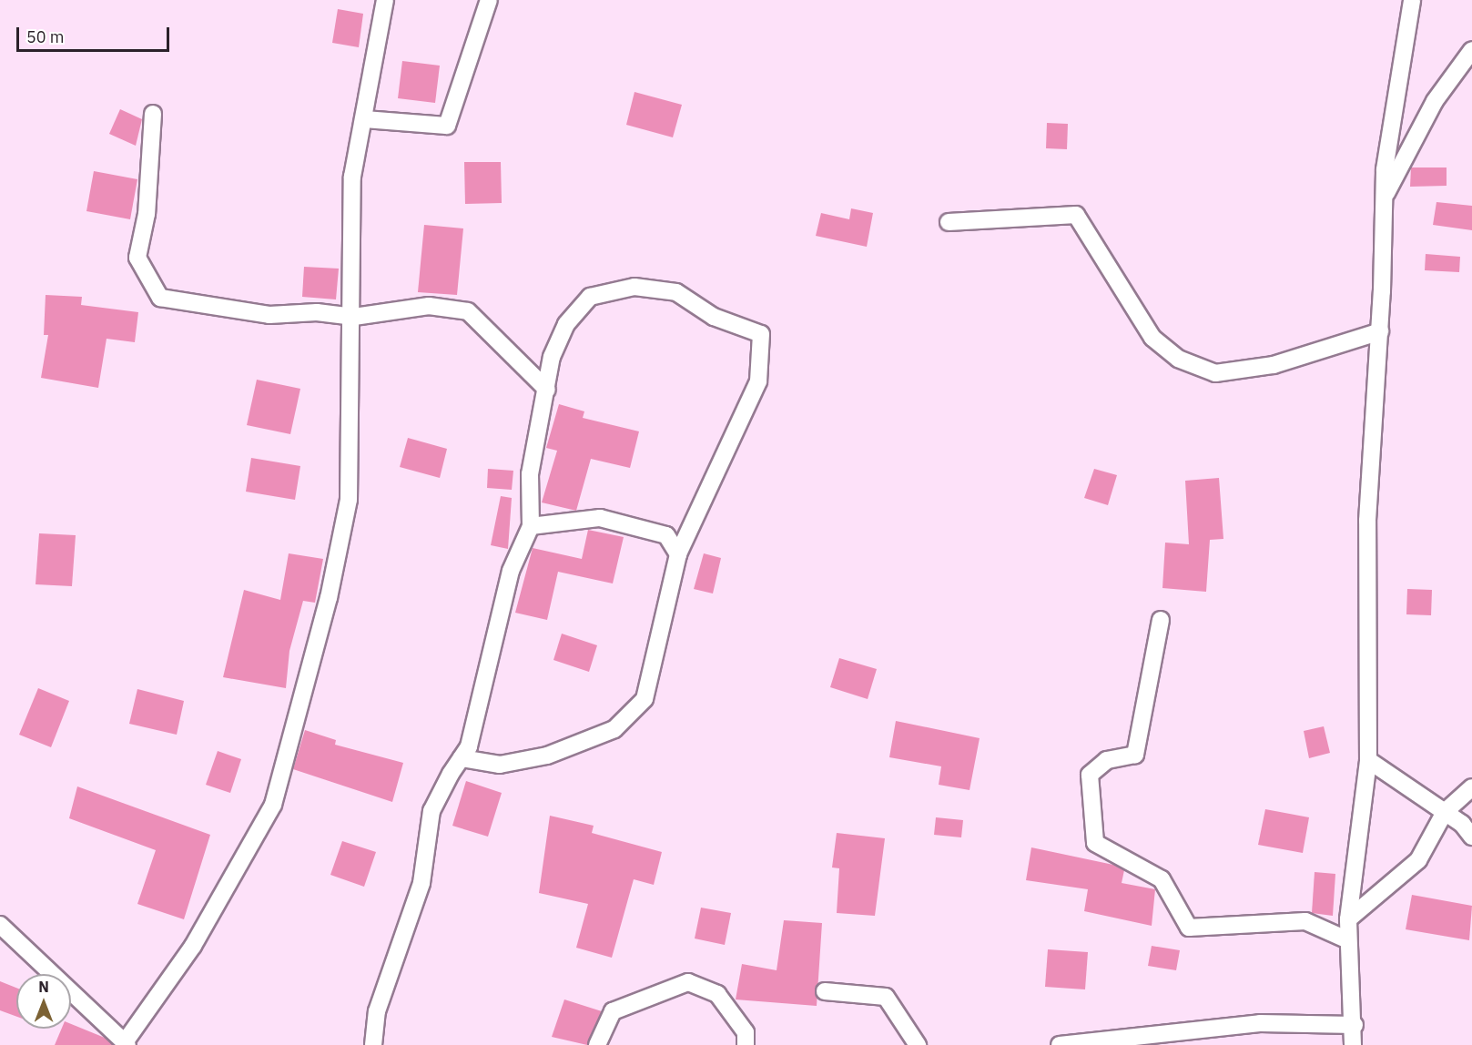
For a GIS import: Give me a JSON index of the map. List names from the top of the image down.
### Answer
{
  "scale_bar": "50 m",
  "north": "top"
}
